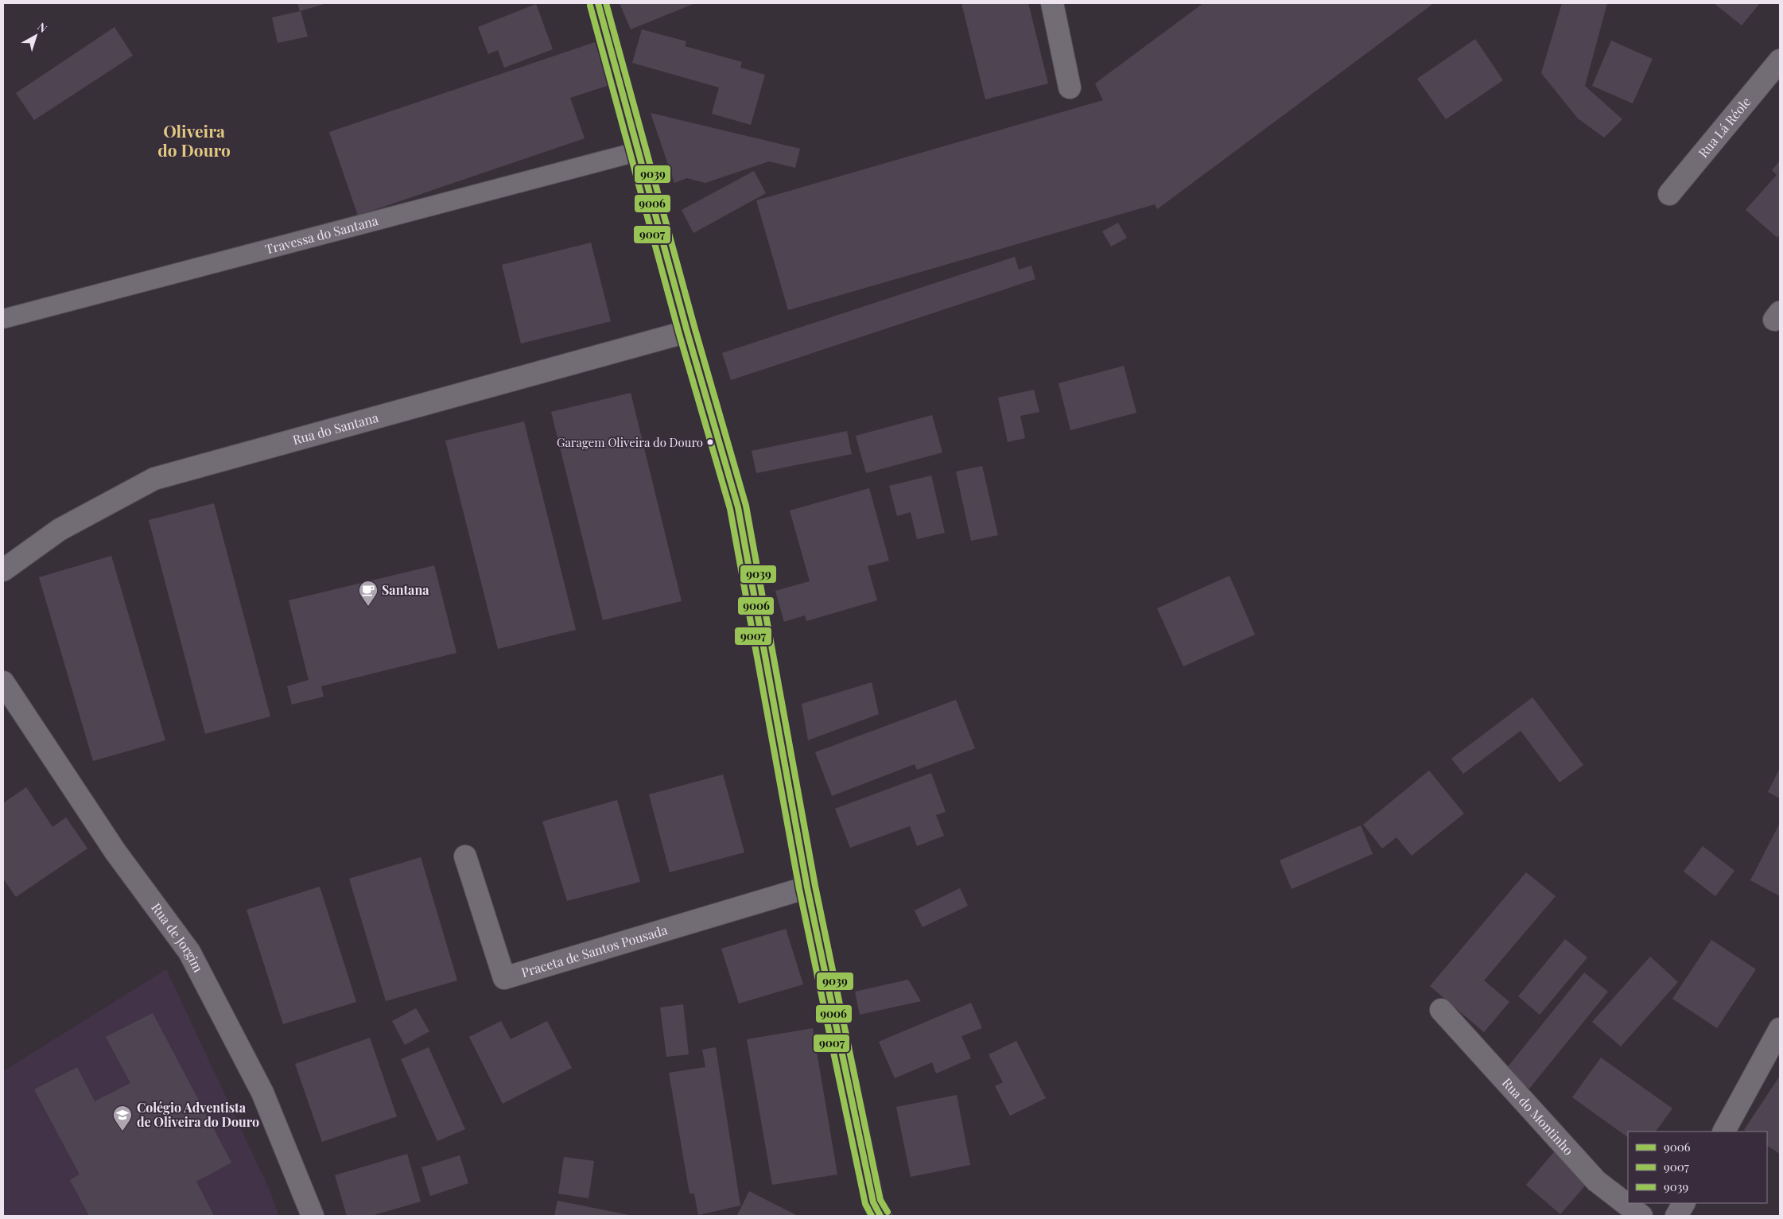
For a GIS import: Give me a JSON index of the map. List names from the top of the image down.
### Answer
{
  "streets": {
    "street": [
      "Rua Lá Réole",
      "Rua do Santana",
      "Rua de Jorgim",
      "Praceta de Santos Pousada",
      "Rua do Montinho"
    ],
    "lane": ["Travessa do Santana"]
  },
  "districts": ["Oliveira do Douro"],
  "places": {
    "other": ["Garagem Oliveira do Douro"],
    "cafe": ["Santana"],
    "school or university": ["Colégio Adventista de Oliveira do Douro"]
  },
  "lines": ["transit line 9006", "transit line 9039", "transit line 9007"],
  "legend": ["9006", "9007", "9039"],
  "north": "top right"
}
